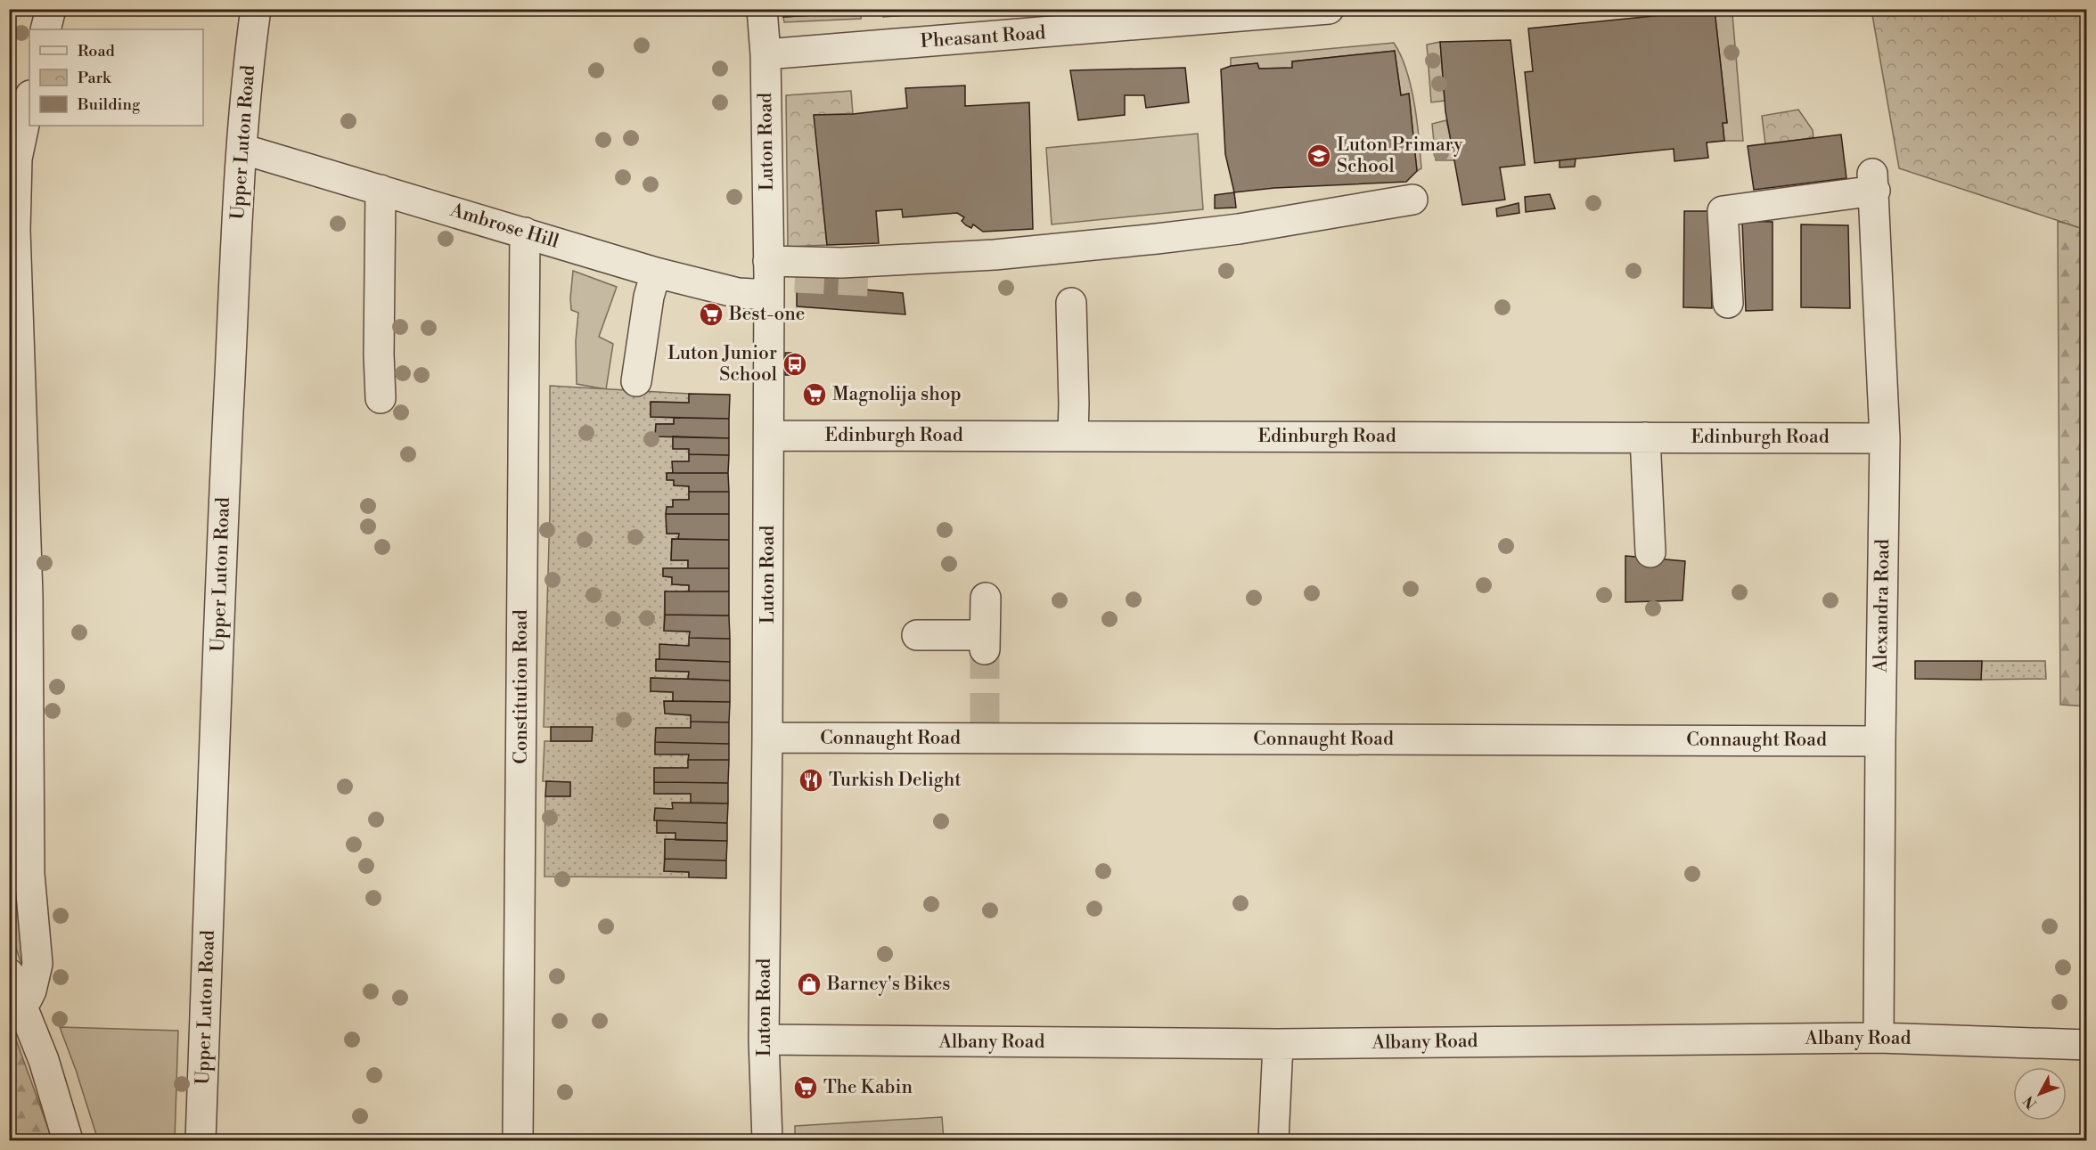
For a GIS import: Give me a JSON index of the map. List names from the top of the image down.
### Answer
{
  "streets": {
    "street": [
      "Pheasant Road",
      "Luton Road",
      "Upper Luton Road",
      "Ambrose Hill",
      "Edinburgh Road",
      "Alexandra Road",
      "Constitution Road",
      "Connaught Road",
      "Albany Road"
    ]
  },
  "crossings": [
    ["Pheasant Road", "Luton Road"],
    ["Luton Road", "Ambrose Hill"],
    ["Luton Road", "Edinburgh Road"],
    ["Luton Road", "Connaught Road"],
    ["Luton Road", "Albany Road"],
    ["Upper Luton Road", "Ambrose Hill"],
    ["Ambrose Hill", "Constitution Road"],
    ["Edinburgh Road", "Alexandra Road"],
    ["Alexandra Road", "Connaught Road"],
    ["Alexandra Road", "Albany Road"]
  ],
  "places": {
    "school or university": ["Luton Primary School"],
    "supermarket": ["Best-one", "Magnolija shop", "The Kabin"],
    "bus stop": ["Luton Junior School"],
    "restaurant": ["Turkish Delight"],
    "shop": ["Barney's Bikes"]
  },
  "legend": ["Road", "Park", "Building"],
  "north": "bottom left"
}
